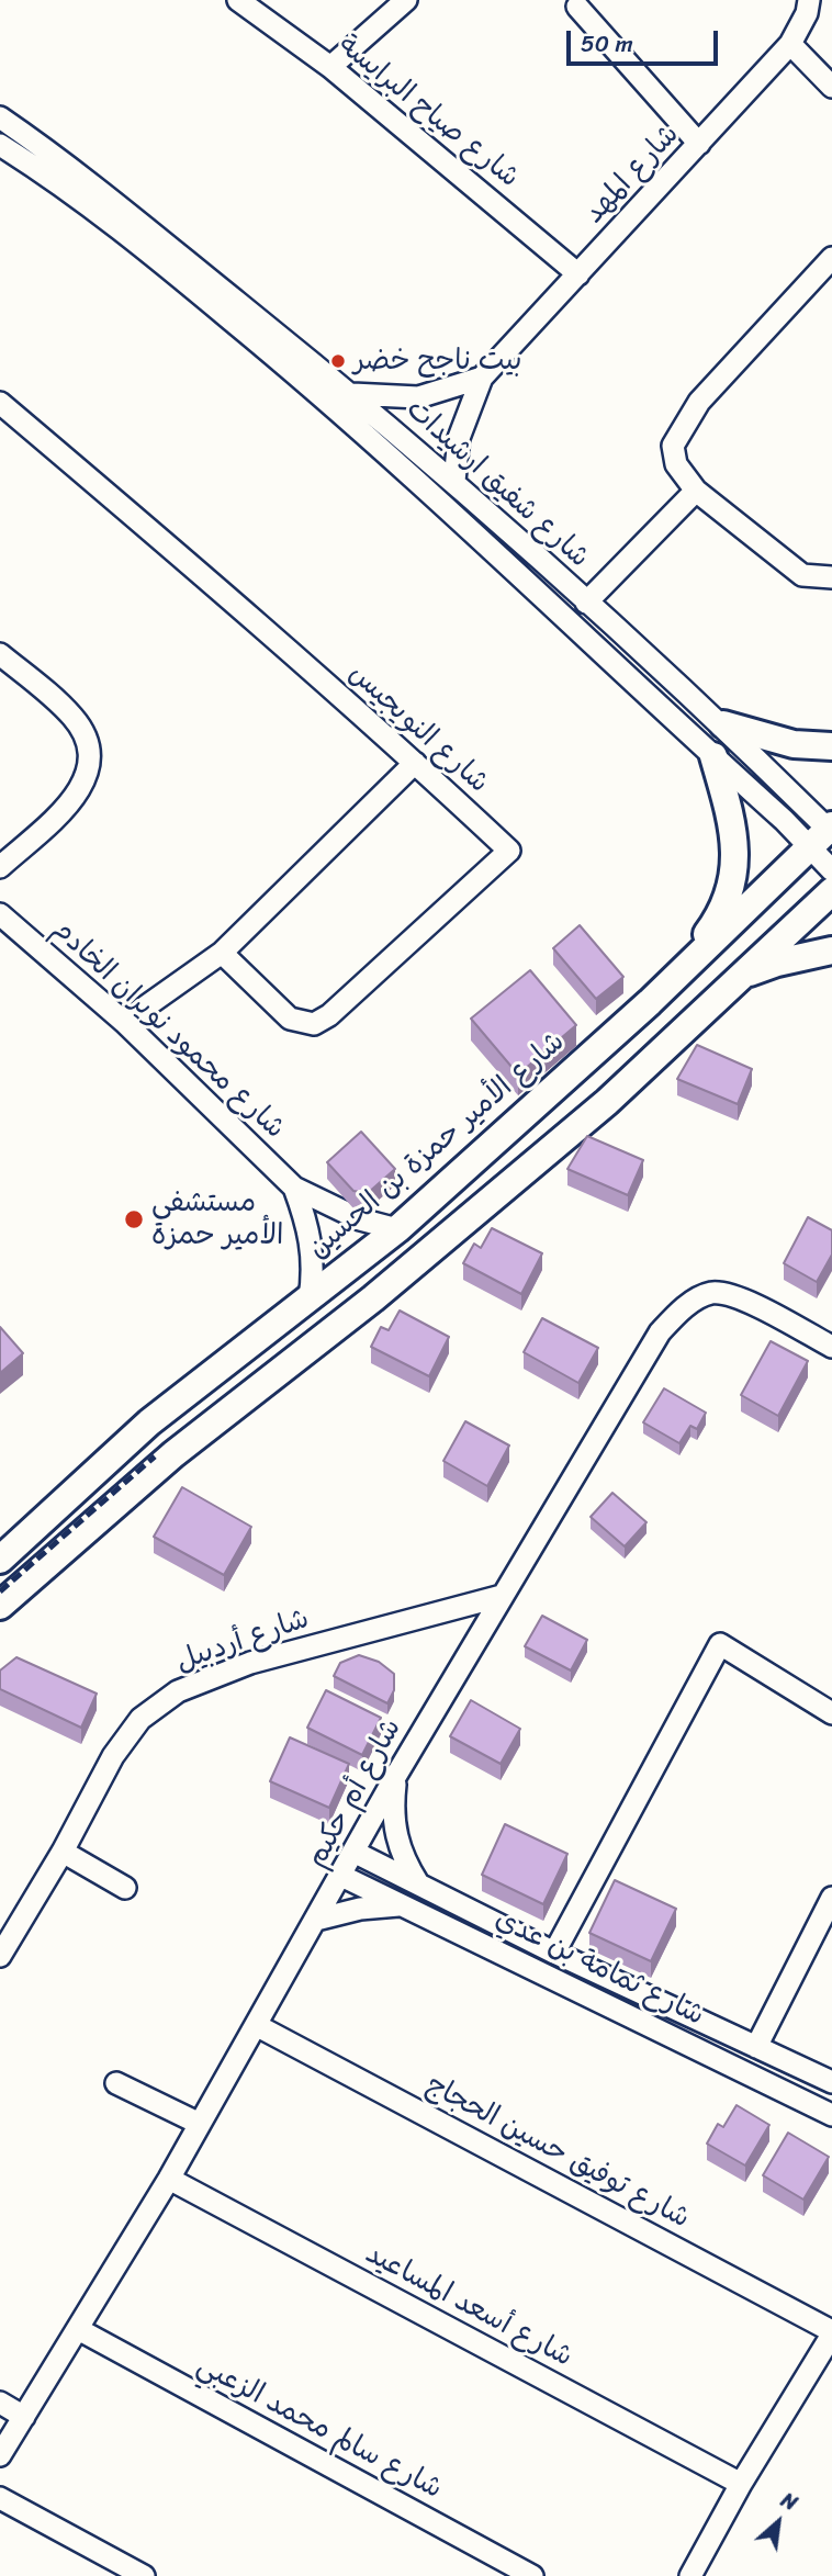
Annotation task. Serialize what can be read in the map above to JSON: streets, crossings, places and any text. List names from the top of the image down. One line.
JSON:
{"streets":{"main road":["شارع الأمير حمزة بن الحسين"],"street":["شارع صياح البرايسة","شارع المهد","شارع شفيق ارشيدات","شارع النويجيس","شارع محمود نويران الخادم","شارع أردبيل","شارع أم حكيم","شارع ثمامة بن عدي","شارع توفيق حسين الحجاج","شارع أسعد المساعيد","شارع سالم محمد الزعبي"]},"crossings":[["شارع صياح البرايسة","شارع المهد"],["شارع المهد","شارع شفيق ارشيدات"],["شارع شفيق ارشيدات","شارع الأمير حمزة بن الحسين"],["شارع محمود نويران الخادم","شارع الأمير حمزة بن الحسين"],["شارع أردبيل","شارع أم حكيم"],["شارع أم حكيم","شارع ثمامة بن عدي"],["شارع أم حكيم","شارع توفيق حسين الحجاج"],["شارع أم حكيم","شارع أسعد المساعيد"],["شارع أم حكيم","شارع سالم محمد الزعبي"]],"places":["بيت ناجح خضر","مستشفى الأمير حمزة"],"scale_bar":"50 m","north":"top right"}
